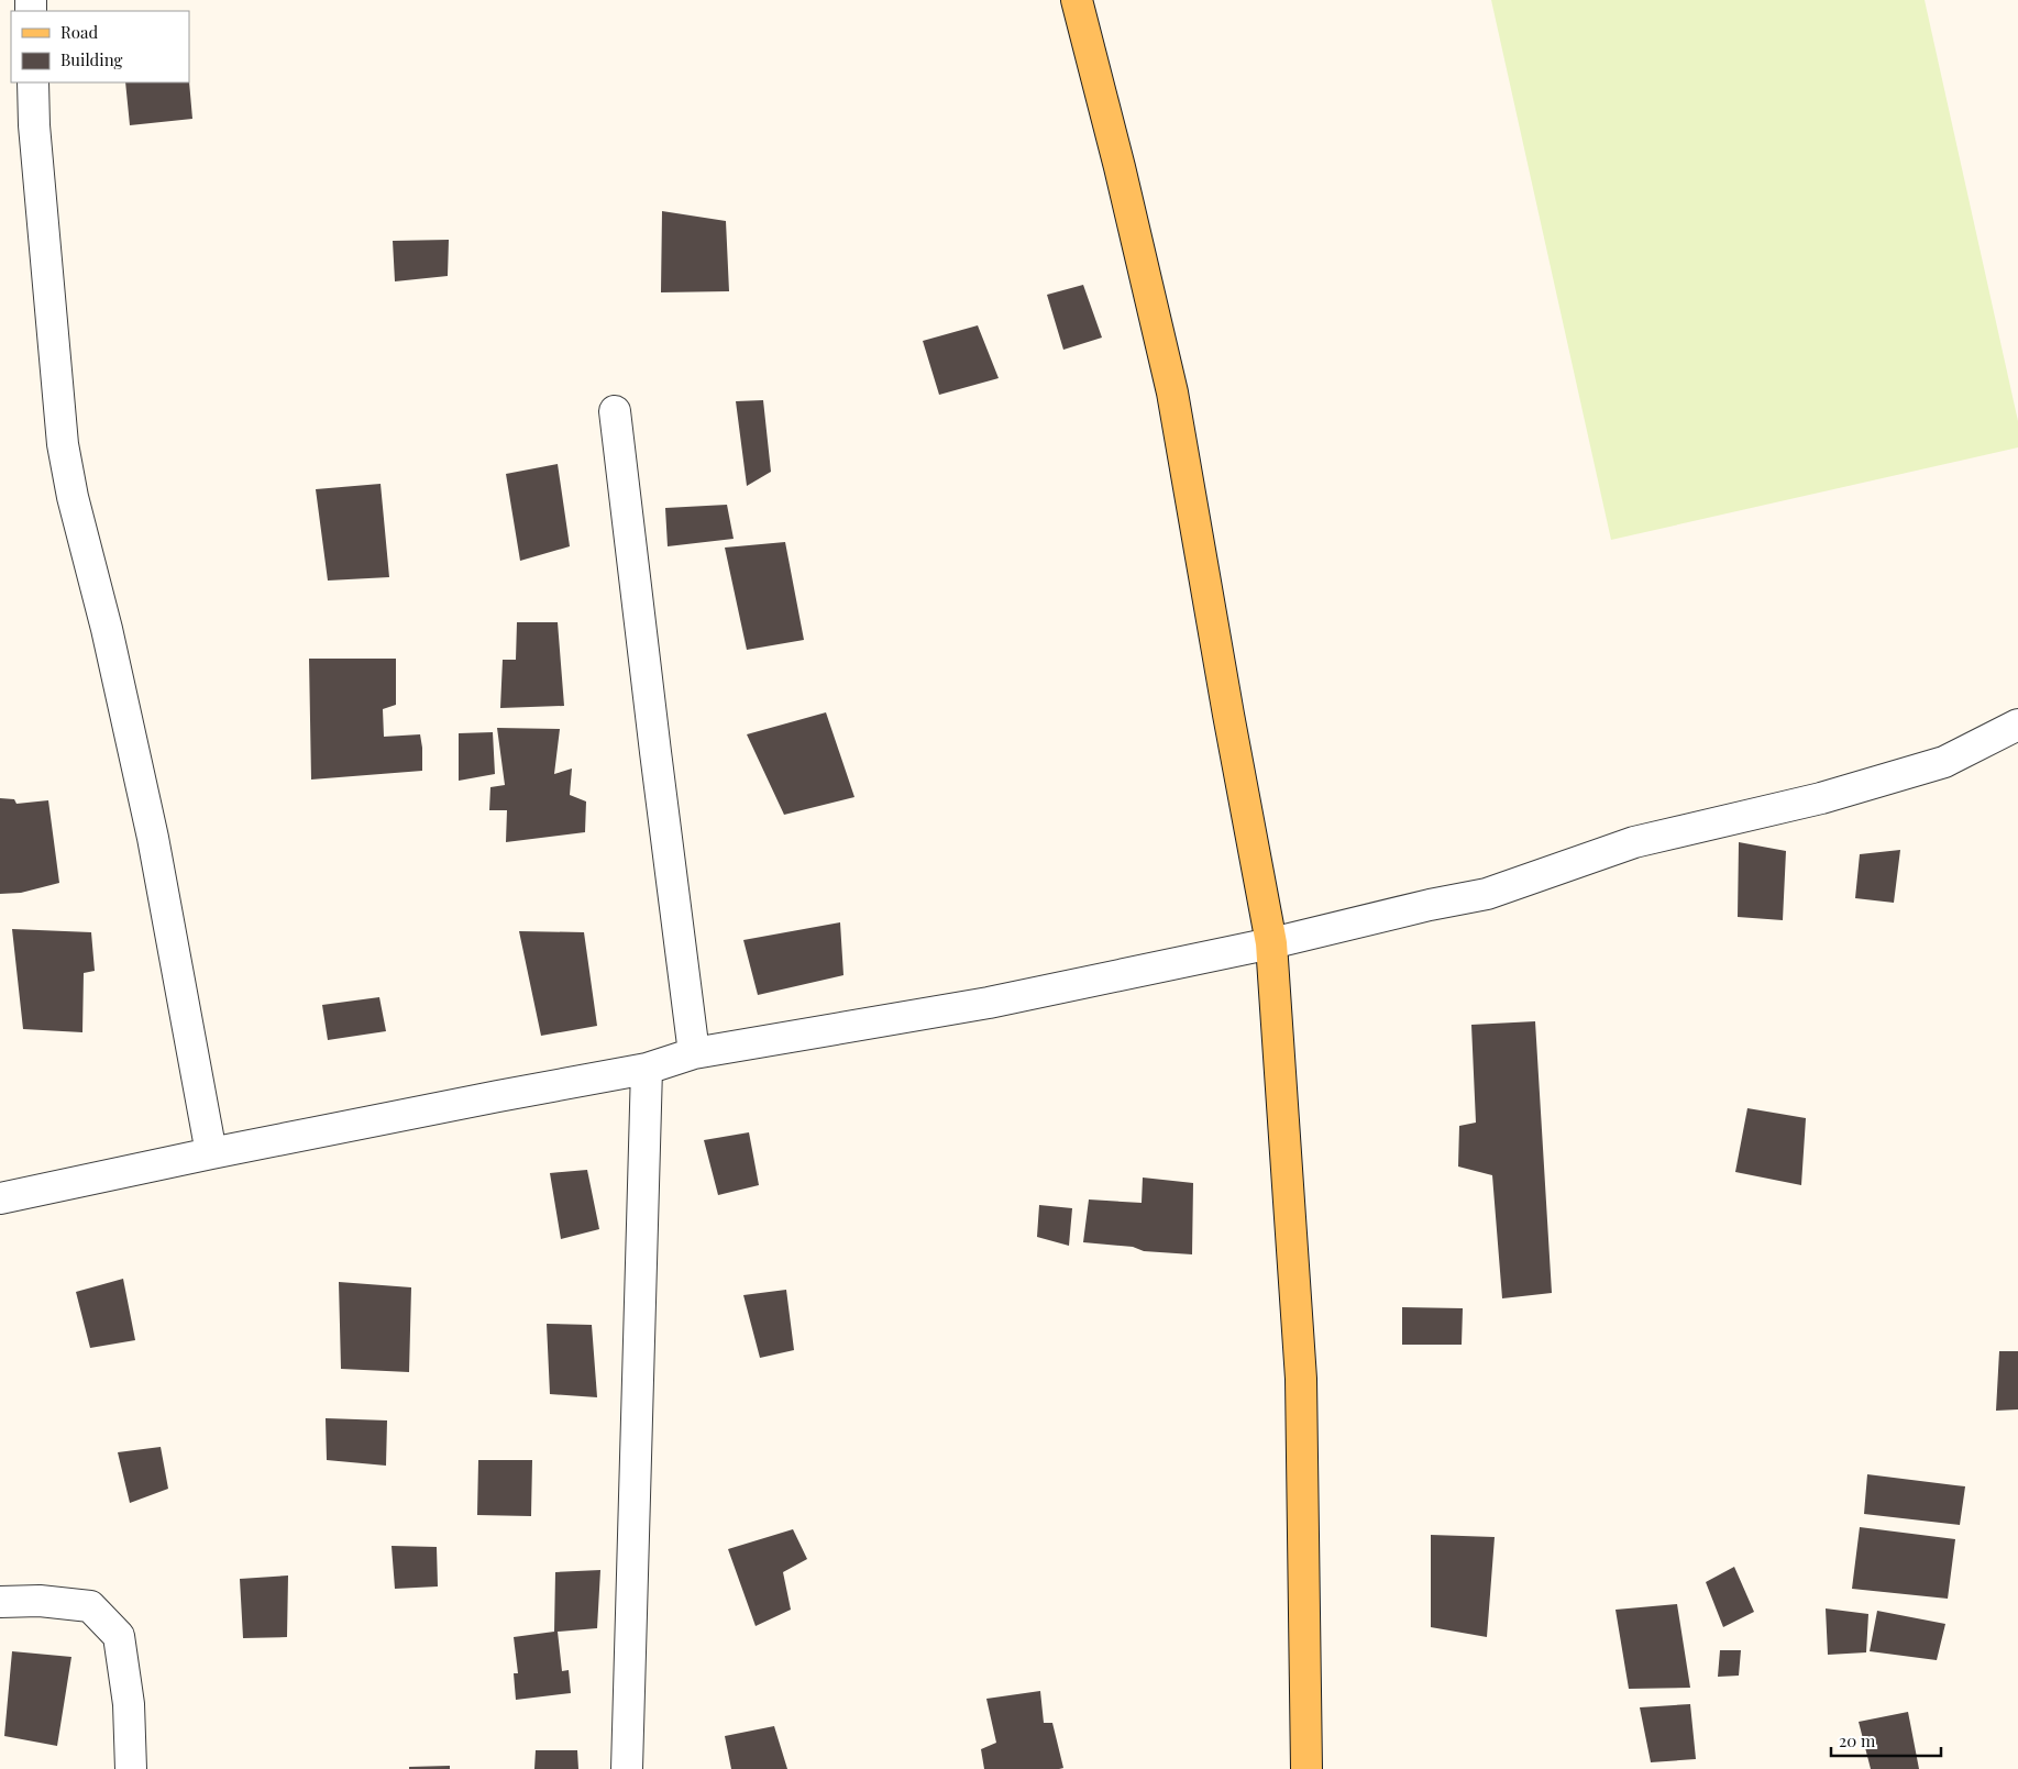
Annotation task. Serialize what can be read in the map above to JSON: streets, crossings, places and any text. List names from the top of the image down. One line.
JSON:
{"legend":["Road","Building"],"scale_bar":"20 m"}
